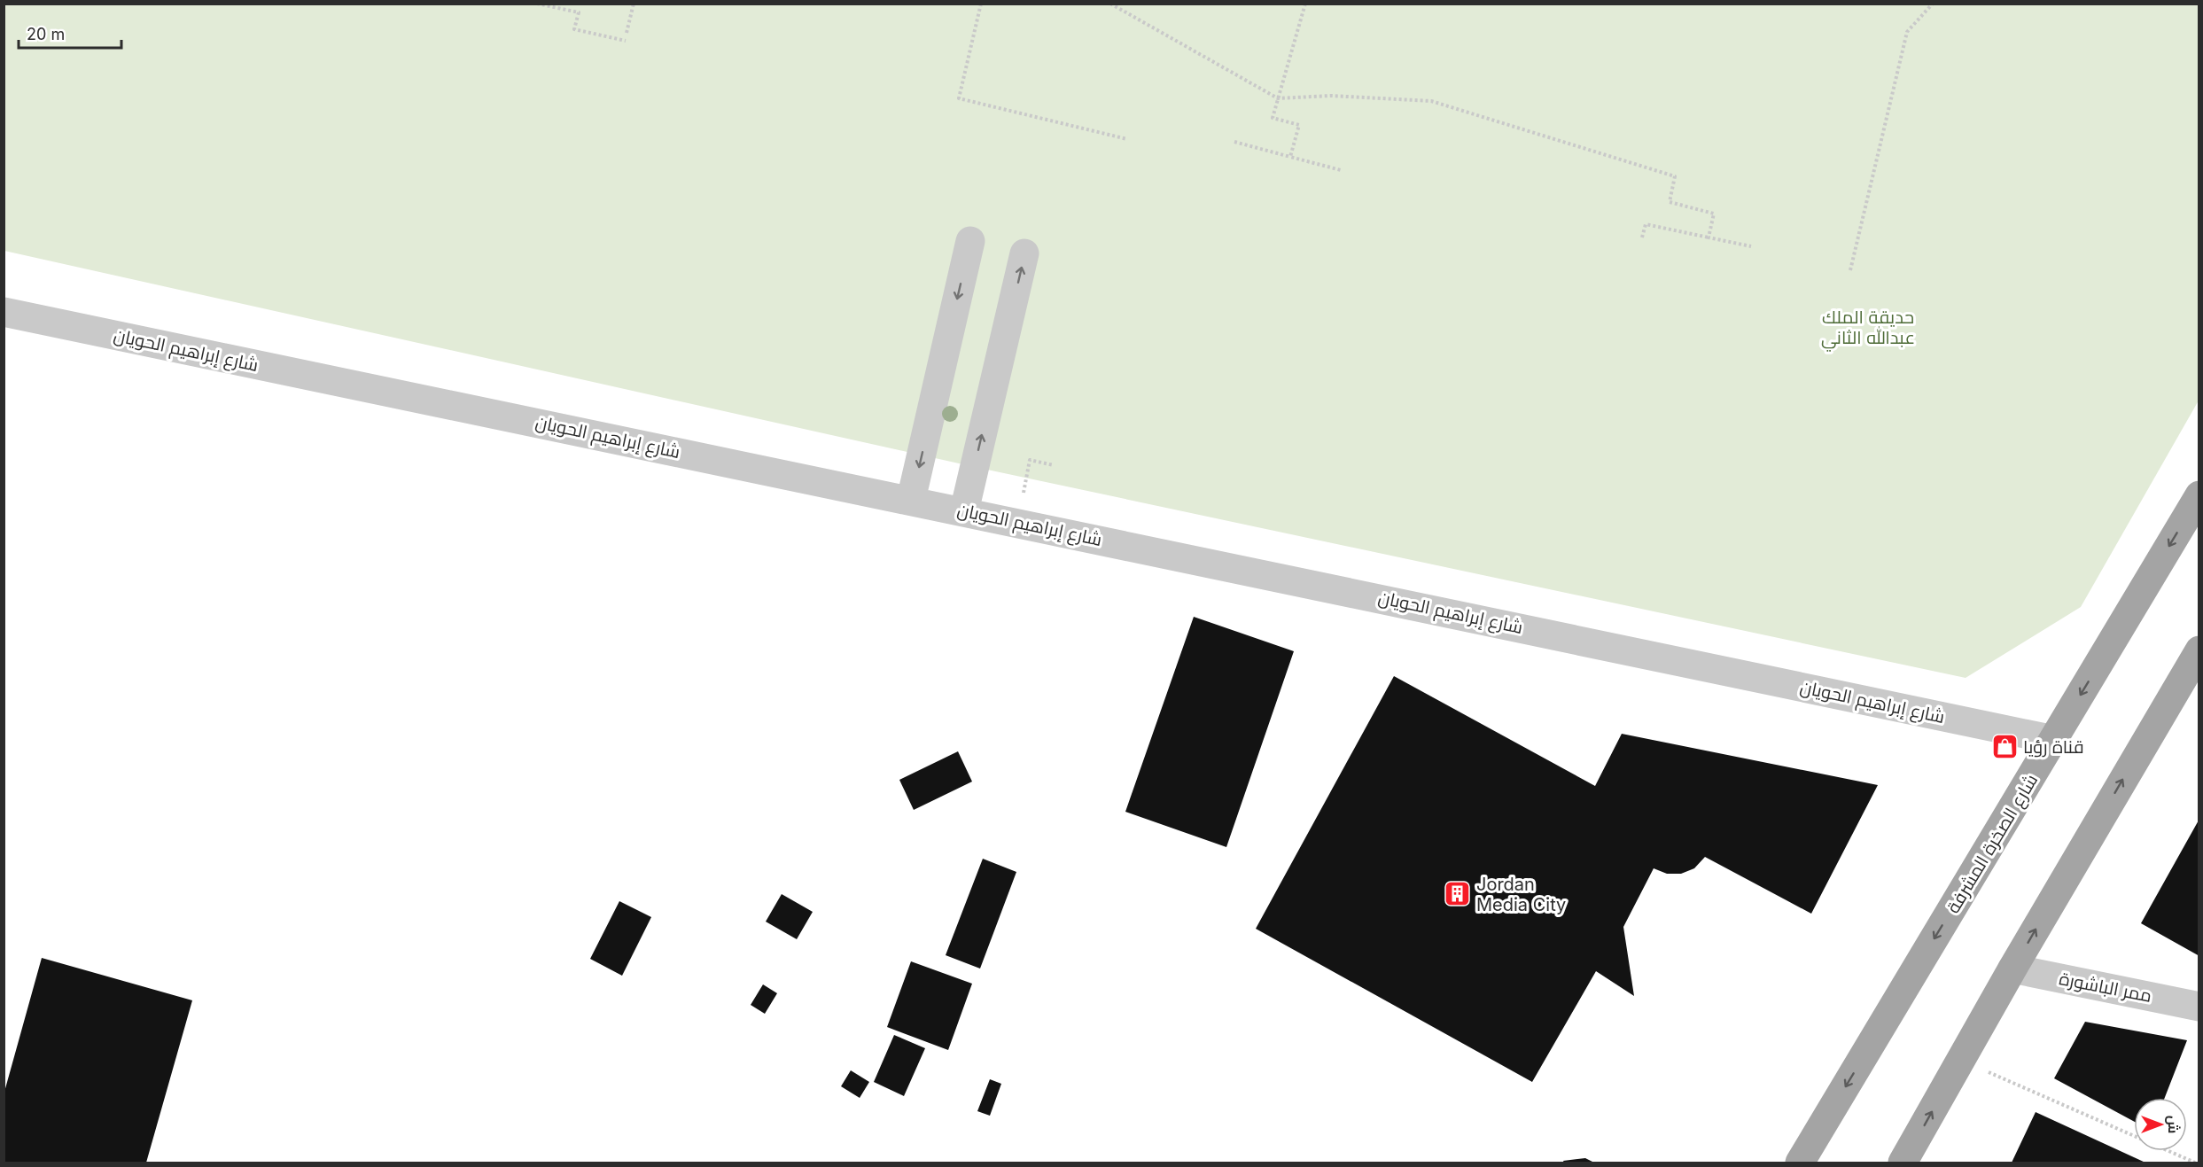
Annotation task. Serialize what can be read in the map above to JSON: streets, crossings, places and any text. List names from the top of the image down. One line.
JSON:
{"streets":{"main road":["شارع الصخرة المشرفة"],"street":["شارع إبراهيم الحويان","ممر الباشورة"]},"crossings":[["شارع إبراهيم الحويان","شارع الصخرة المشرفة"]],"parks":["حديقة الملك عبدالله الثاني"],"places":{"shop":["قناة رؤيا"],"building":["Jordan Media City"]},"scale_bar":"20 m","north":"right"}
